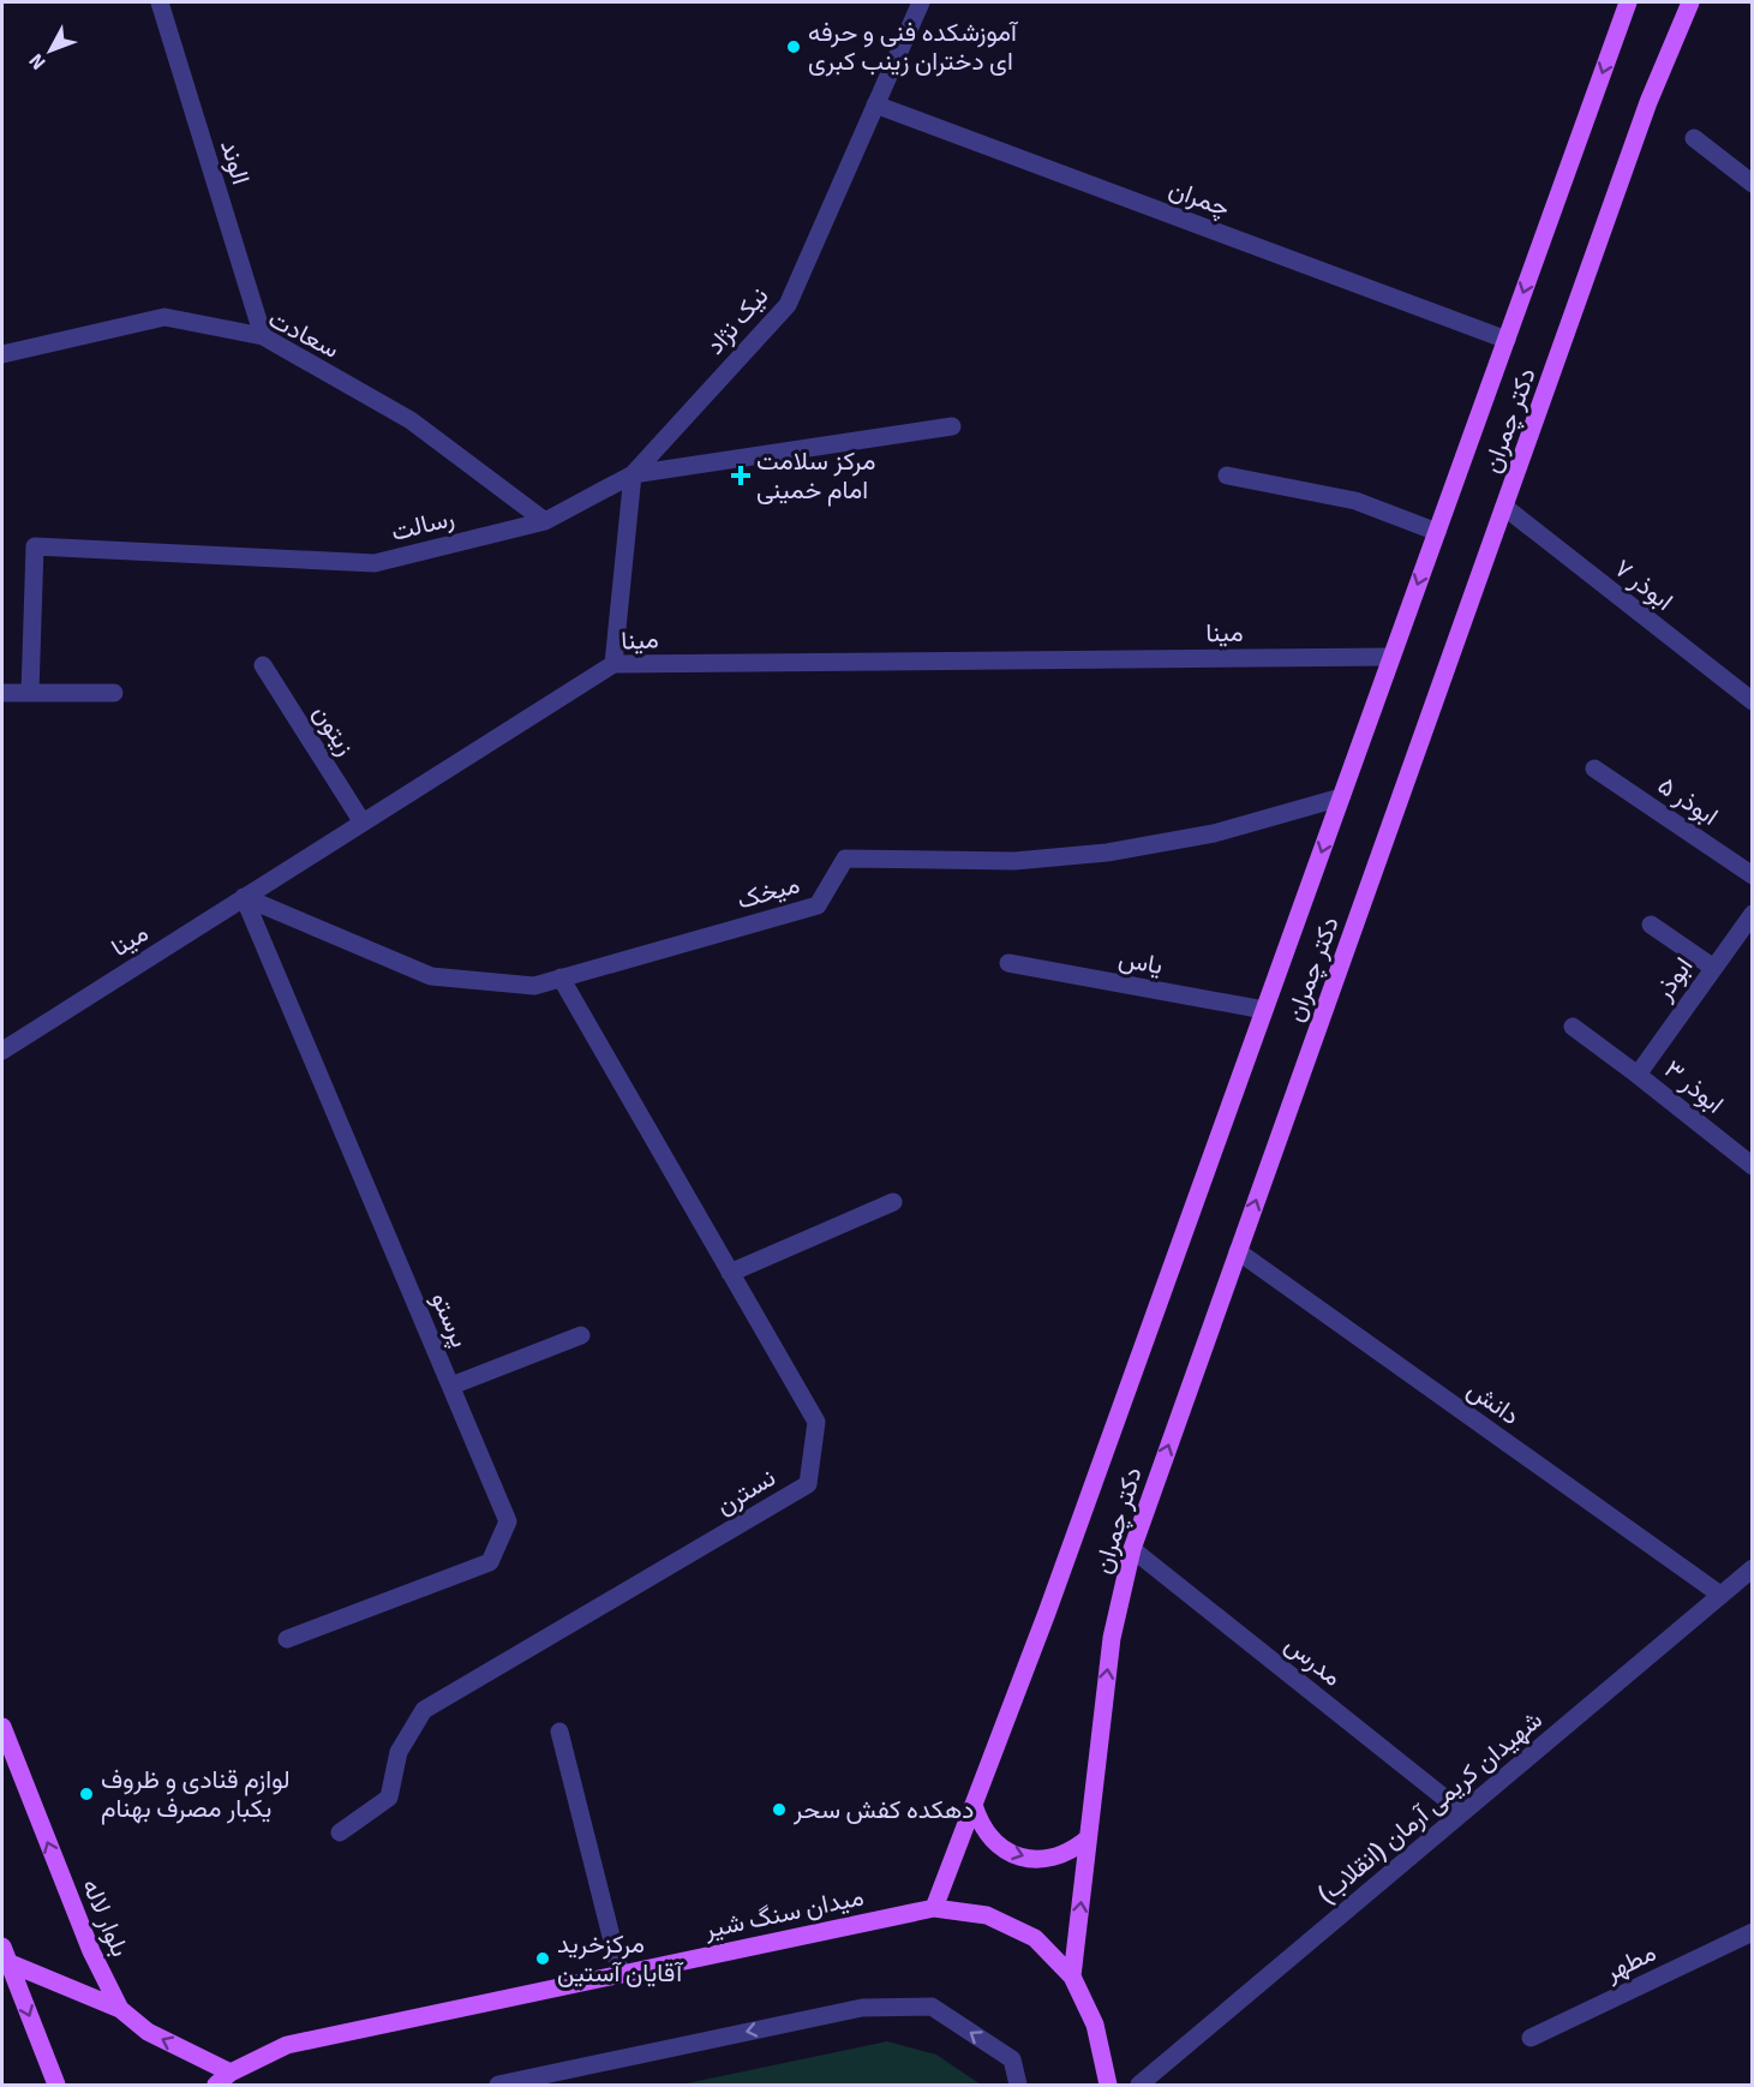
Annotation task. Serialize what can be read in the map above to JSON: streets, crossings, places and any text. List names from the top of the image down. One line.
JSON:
{"streets":{"main road":["دکتر چمران","میدان سنگ شیر","بلوار لاله"],"street":["الوند","چمران","نیک نژاد","سعادت","رسالت","ابوذر ۷","مینا","زیتون","ابوذر ۵","میخک","یاس","ابوذر","ابوذر ۳","پرستو","دانش","نسترن","مدرس","شهیدان کریمی آرمان (انقلاب)","مطهر"]},"crossings":[["الوند","سعادت"],["چمران","نیک نژاد"],["چمران","دکتر چمران"],["نیک نژاد","رسالت"],["سعادت","رسالت"],["دکتر چمران","ابوذر ۷"],["دکتر چمران","مینا"],["دکتر چمران","میخک"],["دکتر چمران","یاس"],["دکتر چمران","دانش"],["دکتر چمران","مدرس"],["دکتر چمران","میدان سنگ شیر"],["مینا","زیتون"],["مینا","میخک"],["مینا","پرستو"],["میخک","پرستو"],["میخک","نسترن"],["ابوذر","ابوذر ۳"],["دانش","شهیدان کریمی آرمان (انقلاب)"],["مدرس","شهیدان کریمی آرمان (انقلاب)"],["میدان سنگ شیر","بلوار لاله"]],"one_way":["بلوار لاله"],"places":{"other":["آموزشکده فنی و حرفه ای دختران زینب کبری","لوازم قنادی و ظروف یکبار مصرف بهنام","دهکده کفش سحر","مرکزخرید آقایان آستین"],"health":["مرکز سلامت امام خمینی"]},"north":"bottom left"}
